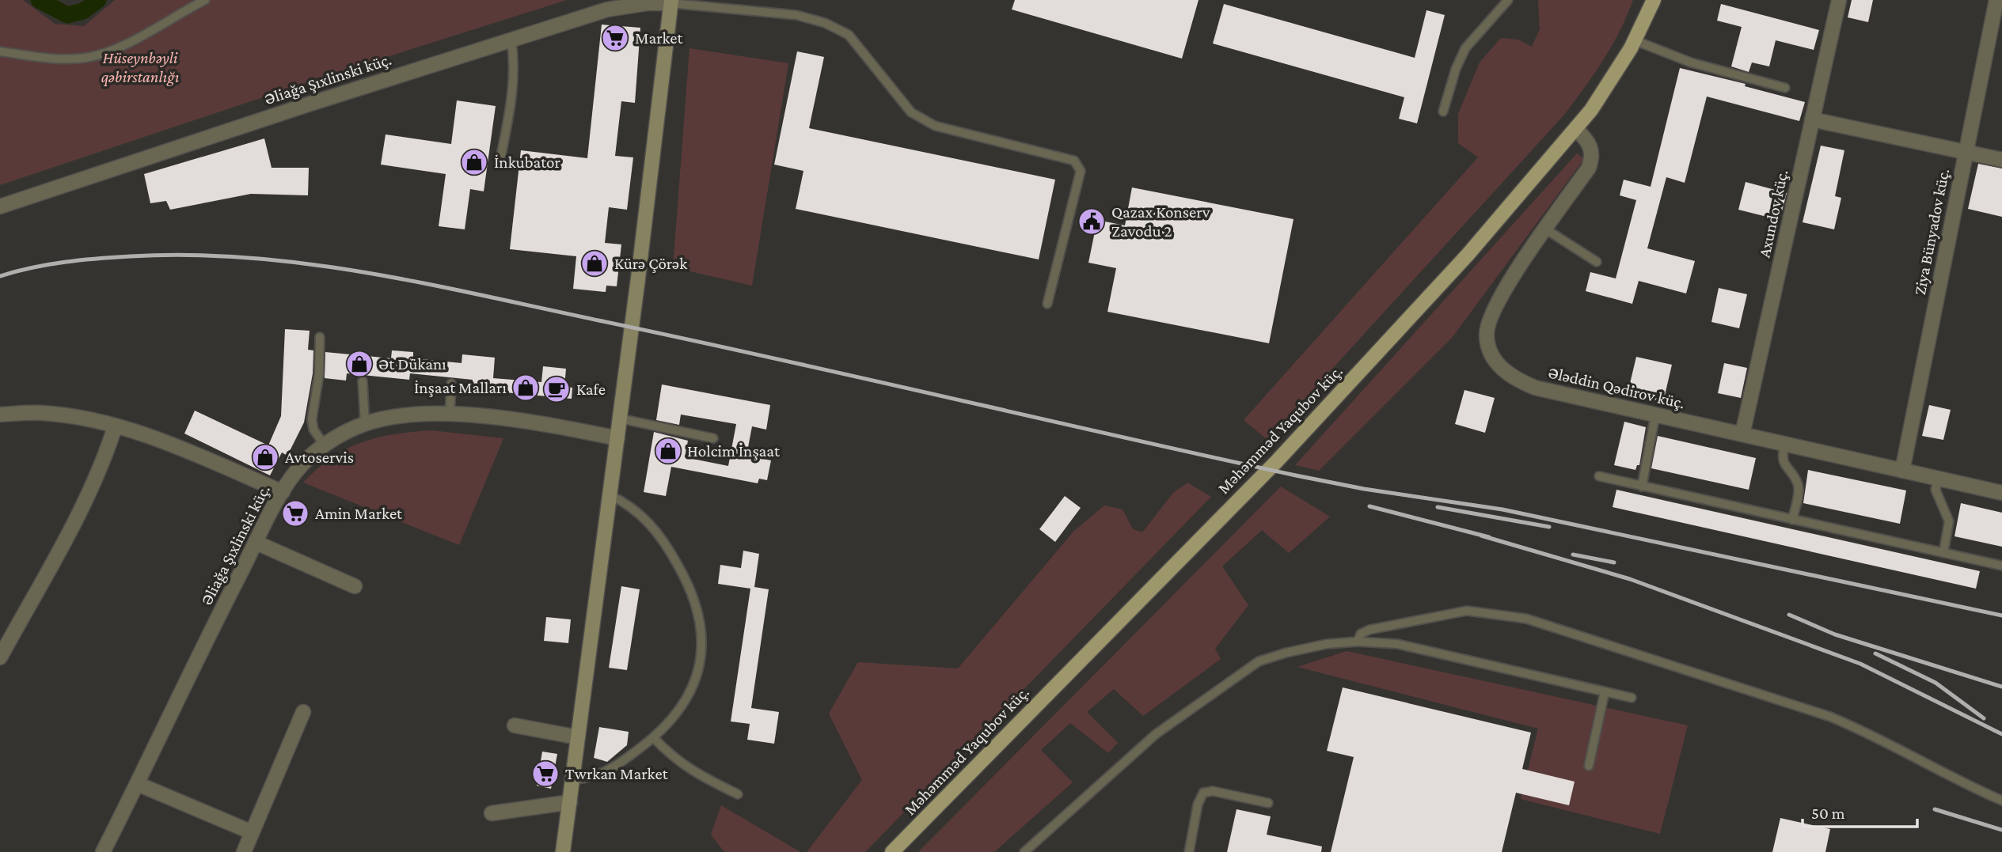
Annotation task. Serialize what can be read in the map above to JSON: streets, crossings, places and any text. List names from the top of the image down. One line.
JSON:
{"streets":{"main road":["Məhəmməd Yaqubov küç."],"street":["Əliağa Şıxlinski küç.","Axundov küç.","Ziya Bünyadov küç.","Ələddin Qədirov küç."]},"crossings":[["Axundov küç.","Ələddin Qədirov küç."],["Ziya Bünyadov küç.","Ələddin Qədirov küç."],["Ələddin Qədirov küç.","Məhəmməd Yaqubov küç."]],"parks":["Hüseynbəyli qəbirstanlığı"],"places":{"supermarket":["Market","Amin Market","Twrkan Market"],"shop":["İnkubator","Kürə Çörək","Ət Dükanı","İnşaat Malları","Holcim İnşaat","Avtoservis"],"public building":["Qazax Konserv Zavodu 2"],"cafe":["Kafe"]},"scale_bar":"50 m"}
